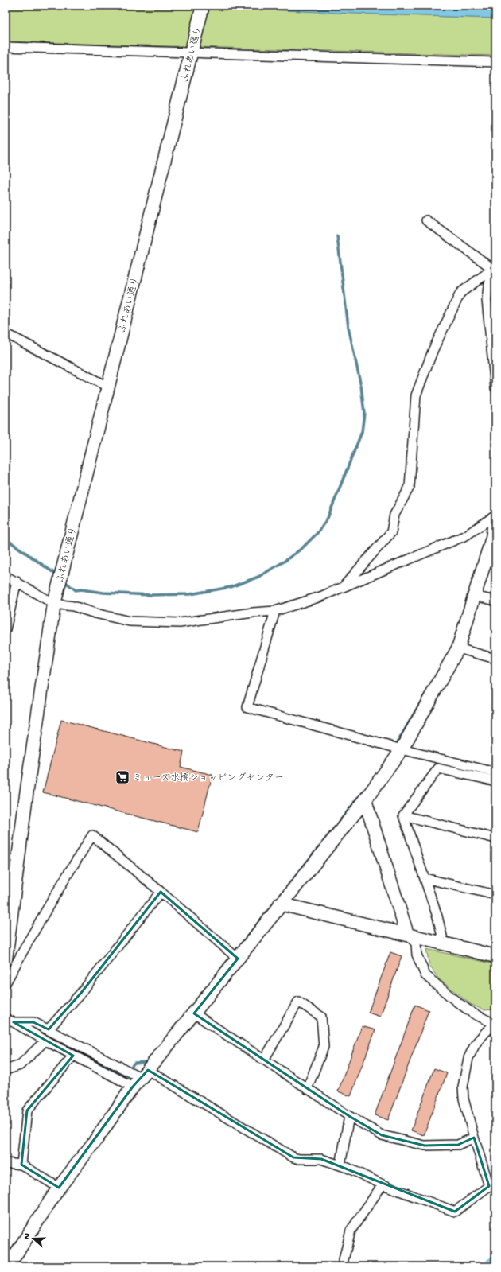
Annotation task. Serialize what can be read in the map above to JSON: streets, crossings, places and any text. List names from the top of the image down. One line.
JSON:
{"streets":{"street":["ふれあい通り"]},"places":{"supermarket":["ミューズ水橋ショッピングセンター"]},"north":"left"}
